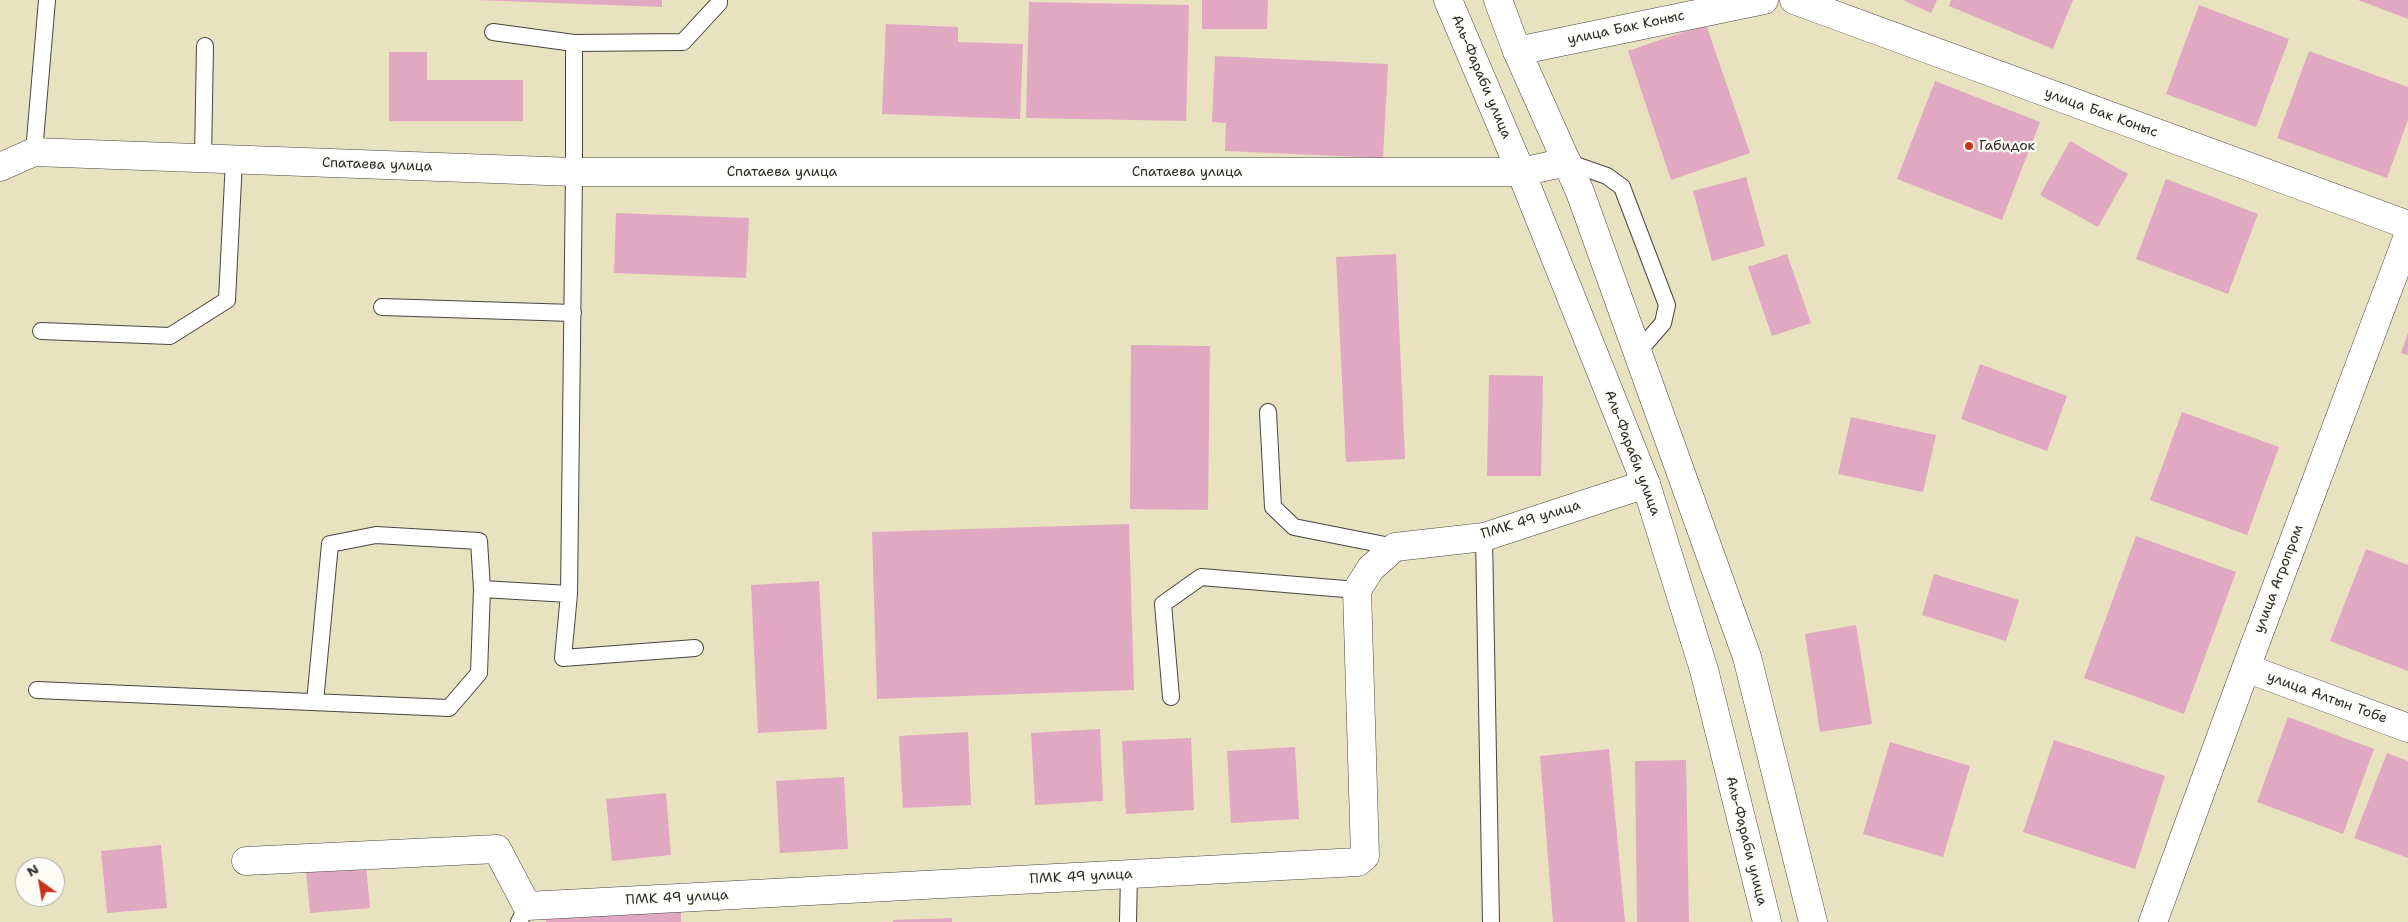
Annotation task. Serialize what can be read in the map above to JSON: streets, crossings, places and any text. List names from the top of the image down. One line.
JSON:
{"streets":{"street":["улица Бак Коныс","Аль-Фараби улица","Спатаева улица","ПМК 49 улица","улица Агропром","улица Алтын Тобе"]},"crossings":[["Аль-Фараби улица","Спатаева улица"],["Аль-Фараби улица","ПМК 49 улица"],["улица Агропром","улица Алтын Тобе"]],"places":["Габидок"],"north":"top left"}
